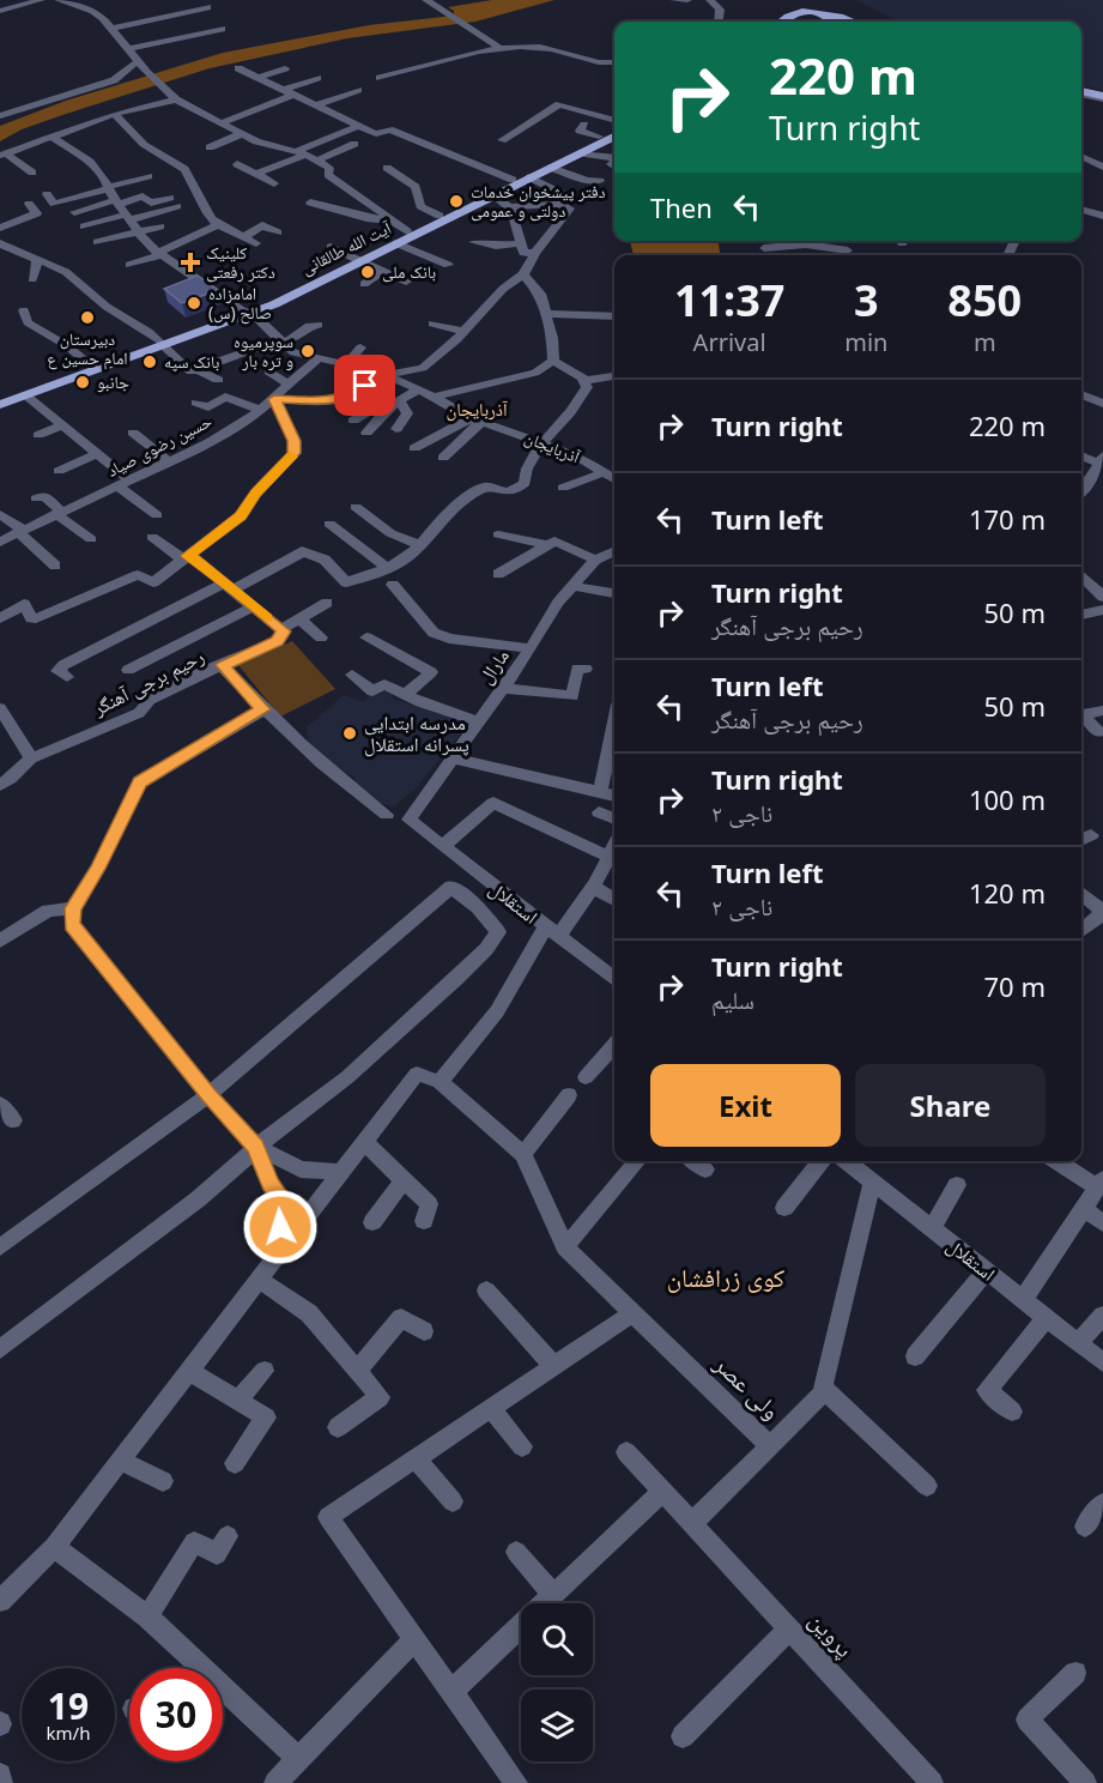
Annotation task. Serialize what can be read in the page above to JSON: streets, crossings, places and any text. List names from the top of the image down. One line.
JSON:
{"streets":{"main road":["آیت الله طالقانی"],"street":["حسین رضوی صیاد","آذربایجان","مارال","رحیم برجی آهنگر","استقلال","ولی عصر","پروین"]},"crossings":[["آیت الله طالقانی","آذربایجان"],["حسین رضوی صیاد","آذربایجان"],["مارال","استقلال"],["ولی عصر","پروین"]],"districts":["آذربایجان","کوی زرافشان"],"places":{"other":["دفتر پیشخوان خدمات دولتی و عمومی","بانک ملی","امامزاده صالح (س)","دبیرستان امام حسین ع","سوپرمیوه و تره بار","بانک سپه","جانبو","مدرسه ابتدایی پسرانه استقلال"],"health":["کلینیک دکتر رفعتی"]},"page":{"turn":["220 m","Turn right"],"then":"Then","eta":["11:37","Arrival","3","min","850","m"],"list":[{"name":"Turn right","value":"220 m"},{"name":"Turn left","value":"170 m"},{"name":"Turn right","note":"رحیم برجی آهنگر","value":"50 m"},{"name":"Turn left","note":"رحیم برجی آهنگر","value":"50 m"},{"name":"Turn right","note":"ناجی ۲","value":"100 m"},{"name":"Turn left","note":"ناجی ۲","value":"120 m"},{"name":"Turn right","note":"سلیم","value":"70 m"}],"buttons":["Exit","Share"],"speed":"19 km/h","limit":"30"}}
